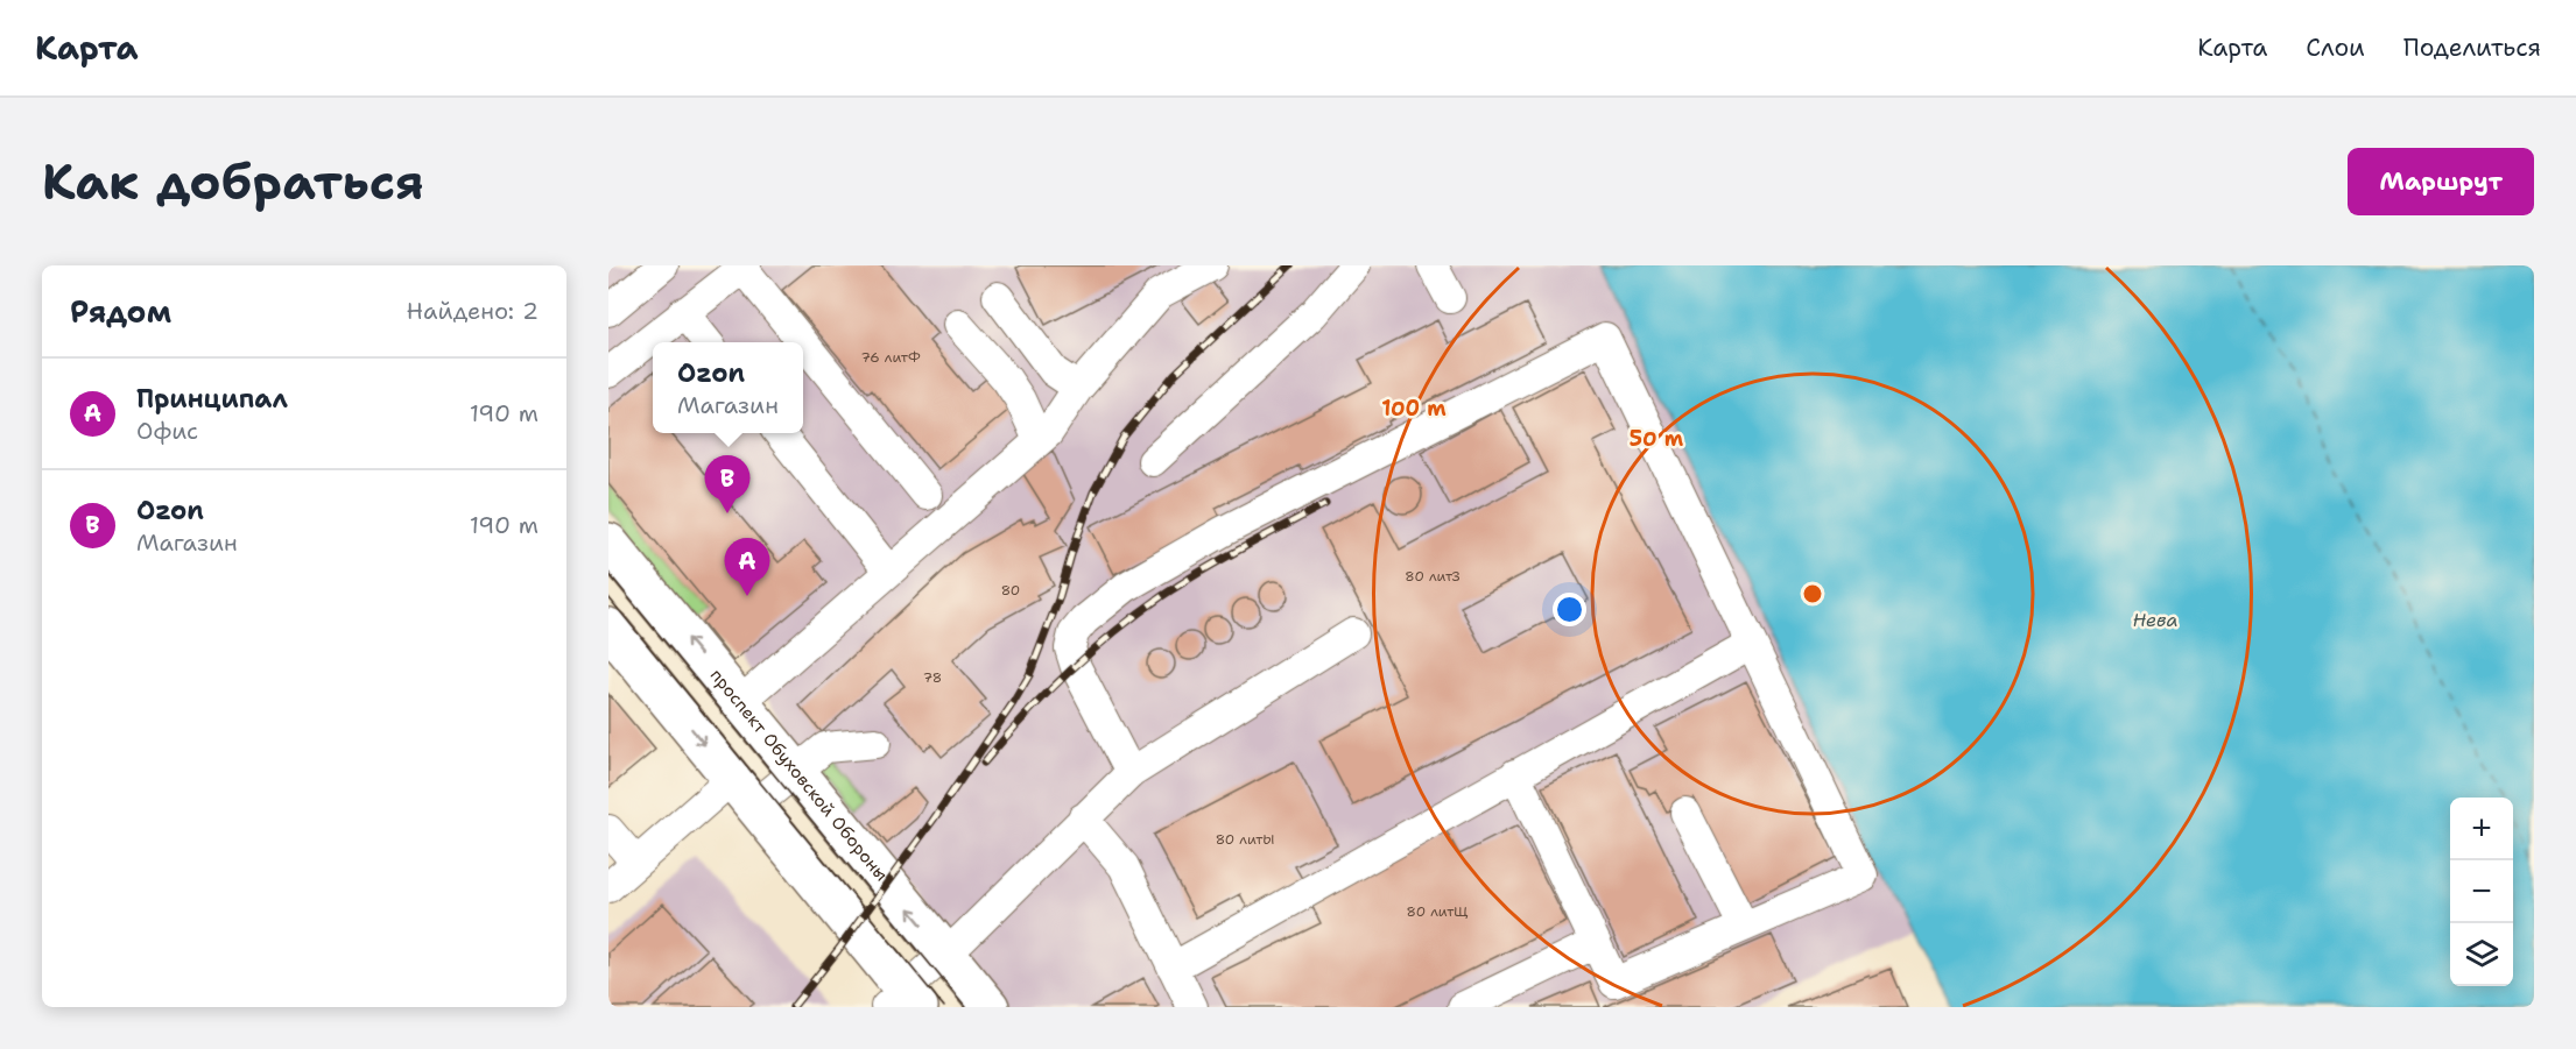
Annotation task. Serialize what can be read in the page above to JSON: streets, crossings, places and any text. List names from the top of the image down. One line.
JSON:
{"streets":{"main road":["проспект Обуховской Обороны"]},"water":["Нева"],"house_numbers":["76 литФ","80 литЗ","80","78","80 литЫ","80 литЩ"],"page":{"header":"Карта","nav":["Карта","Слои","Поделиться"],"buttons":"Маршрут","title":"Как добраться","heading":["Рядом","Найдено: 2"],"popup":["Ozon","Магазин"],"list":[{"mark":"A","name":"Принципал","note":"Офис","value":"190 m"},{"mark":"B","name":"Ozon","note":"Магазин","value":"190 m"}],"pins":["B","A"],"map_buttons":["+","−"]},"rings":["100 m","50 m"]}
